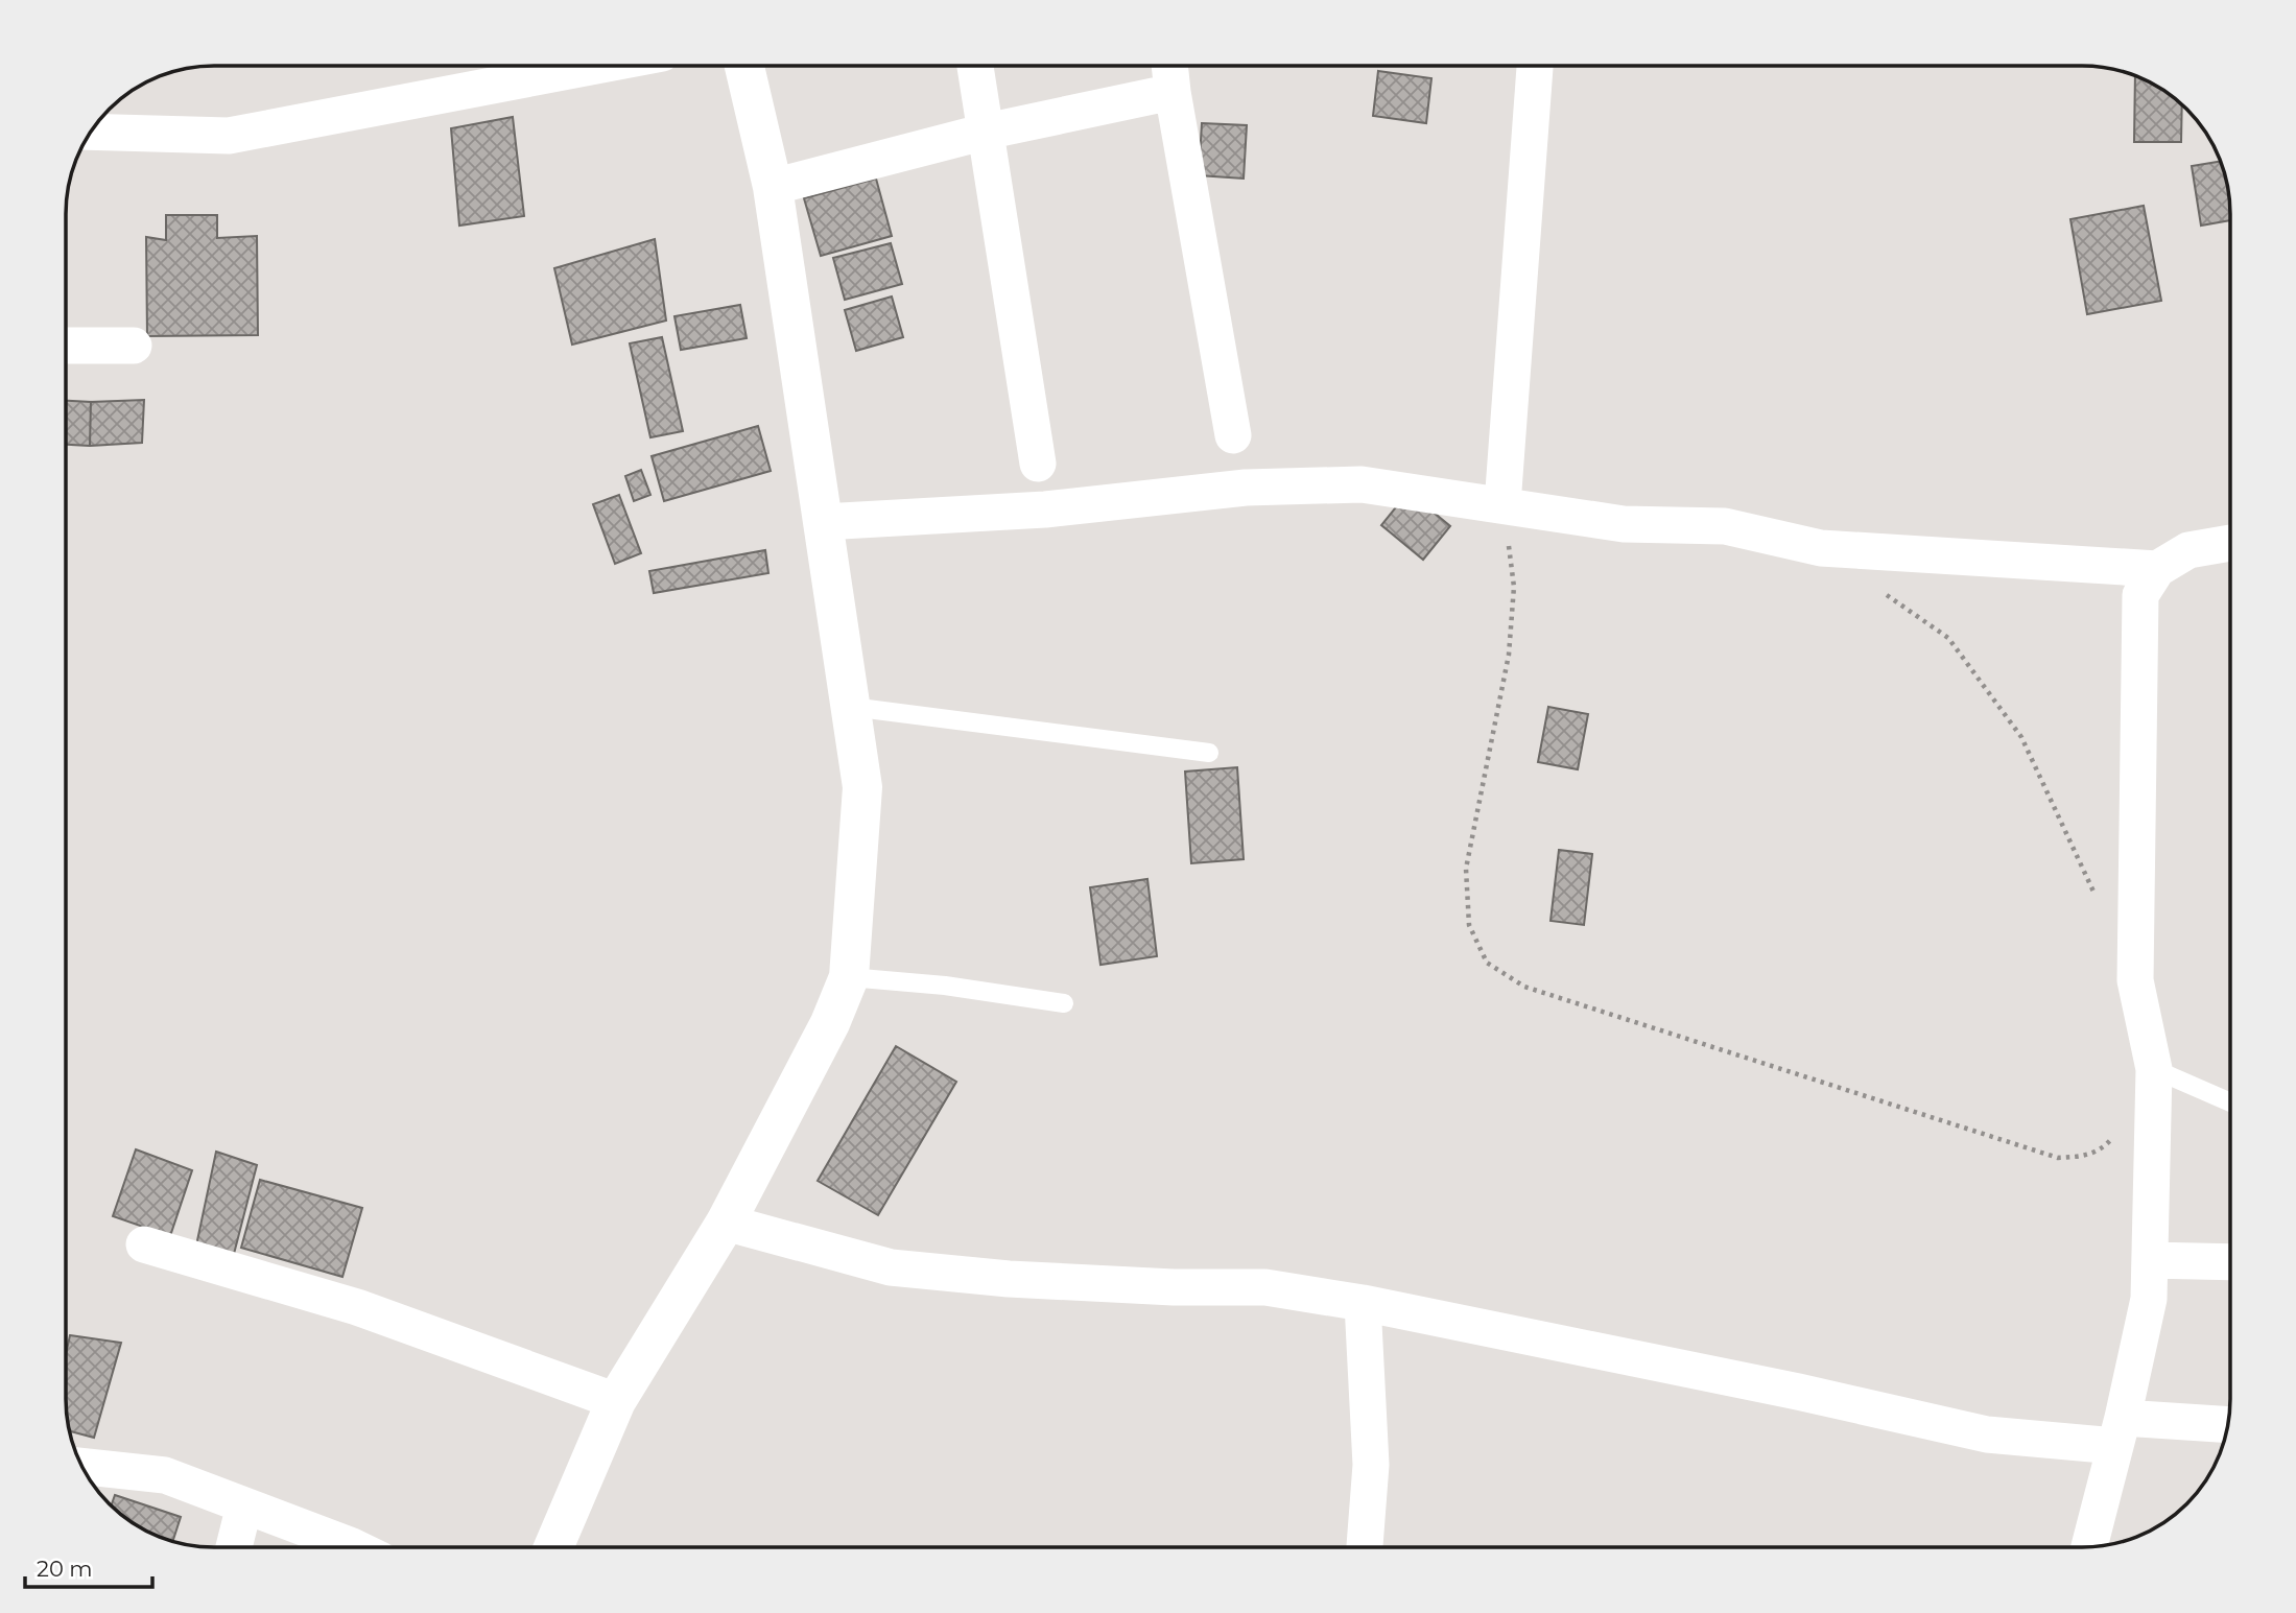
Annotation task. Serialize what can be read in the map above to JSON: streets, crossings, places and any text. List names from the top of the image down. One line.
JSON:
{"scale_bar":"20 m"}
